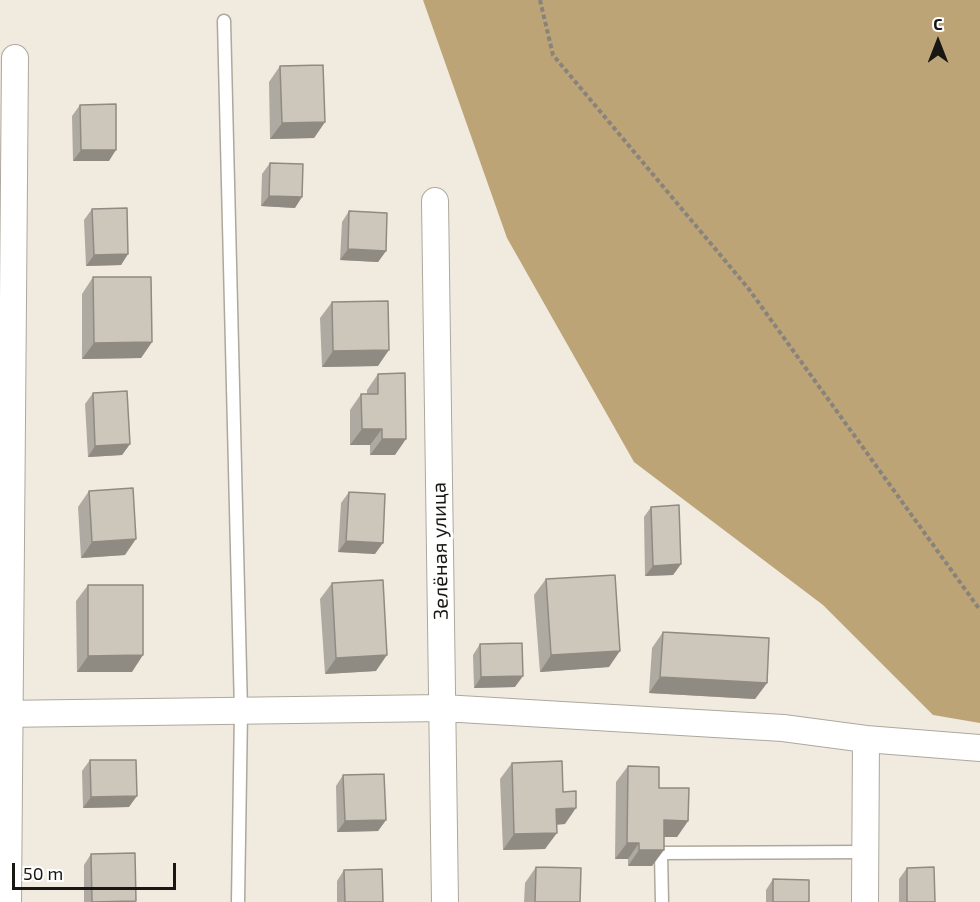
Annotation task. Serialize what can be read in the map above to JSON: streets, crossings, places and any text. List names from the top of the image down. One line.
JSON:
{"streets":{"street":["Зелёная улица"]},"scale_bar":"50 m","north":"top"}
